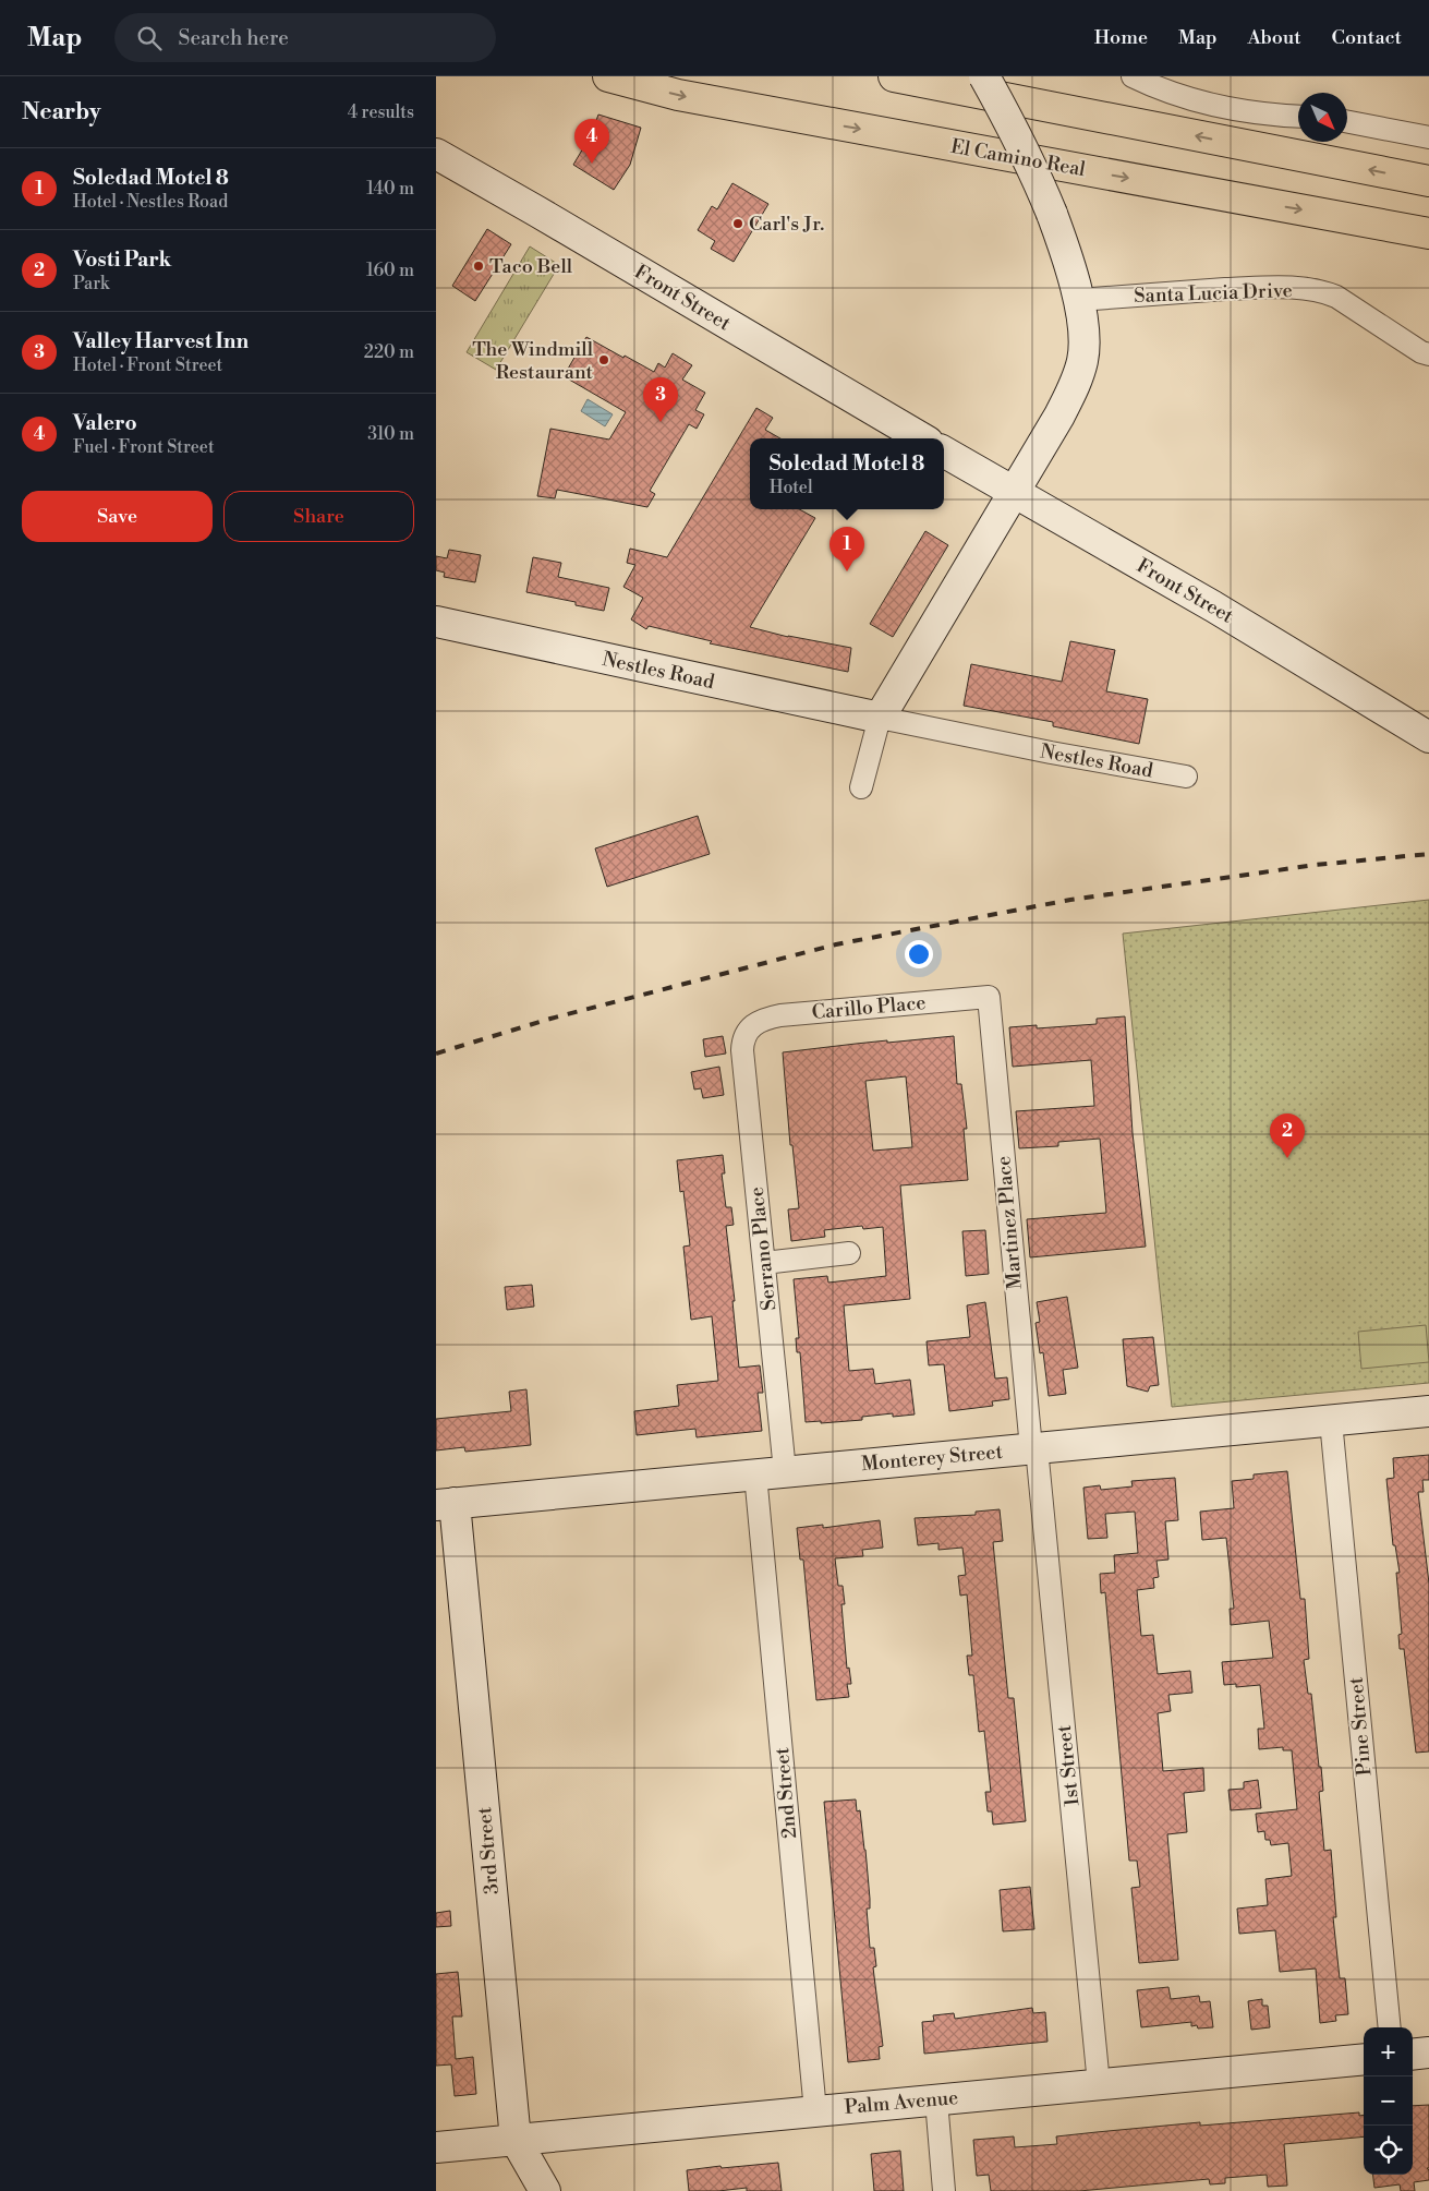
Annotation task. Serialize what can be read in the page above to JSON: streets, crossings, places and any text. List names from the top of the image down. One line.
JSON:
{"streets":{"highway":["El Camino Real"],"street":["Santa Lucia Drive","Front Street","Nestles Road","Carillo Place","Martinez Place","Serrano Place","Monterey Street","Pine Street","1st Street","2nd Street","3rd Street","Palm Avenue"]},"crossings":[["Carillo Place","Martinez Place"],["Carillo Place","Serrano Place"],["Martinez Place","Monterey Street"],["Martinez Place","1st Street"],["Serrano Place","Monterey Street"],["Monterey Street","Pine Street"],["Monterey Street","1st Street"],["Monterey Street","2nd Street"],["Monterey Street","3rd Street"],["1st Street","Palm Avenue"],["2nd Street","Palm Avenue"],["3rd Street","Palm Avenue"]],"places":["Carl's Jr.","Taco Bell","The Windmill Restaurant"],"north":"bottom right","page":{"header":"Map","search":"Search here","nav":["Home","Map","About","Contact"],"heading":["Nearby","4 results"],"pins":["4","3","1","2"],"list":[{"mark":"1","name":"Soledad Motel 8","note":"Hotel · Nestles Road","value":"140 m"},{"mark":"2","name":"Vosti Park","note":"Park","value":"160 m"},{"mark":"3","name":"Valley Harvest Inn","note":"Hotel · Front Street","value":"220 m"},{"mark":"4","name":"Valero","note":"Fuel · Front Street","value":"310 m"}],"popup":["Soledad Motel 8","Hotel"],"buttons":["Save","Share"],"map_buttons":["+","−"]}}
